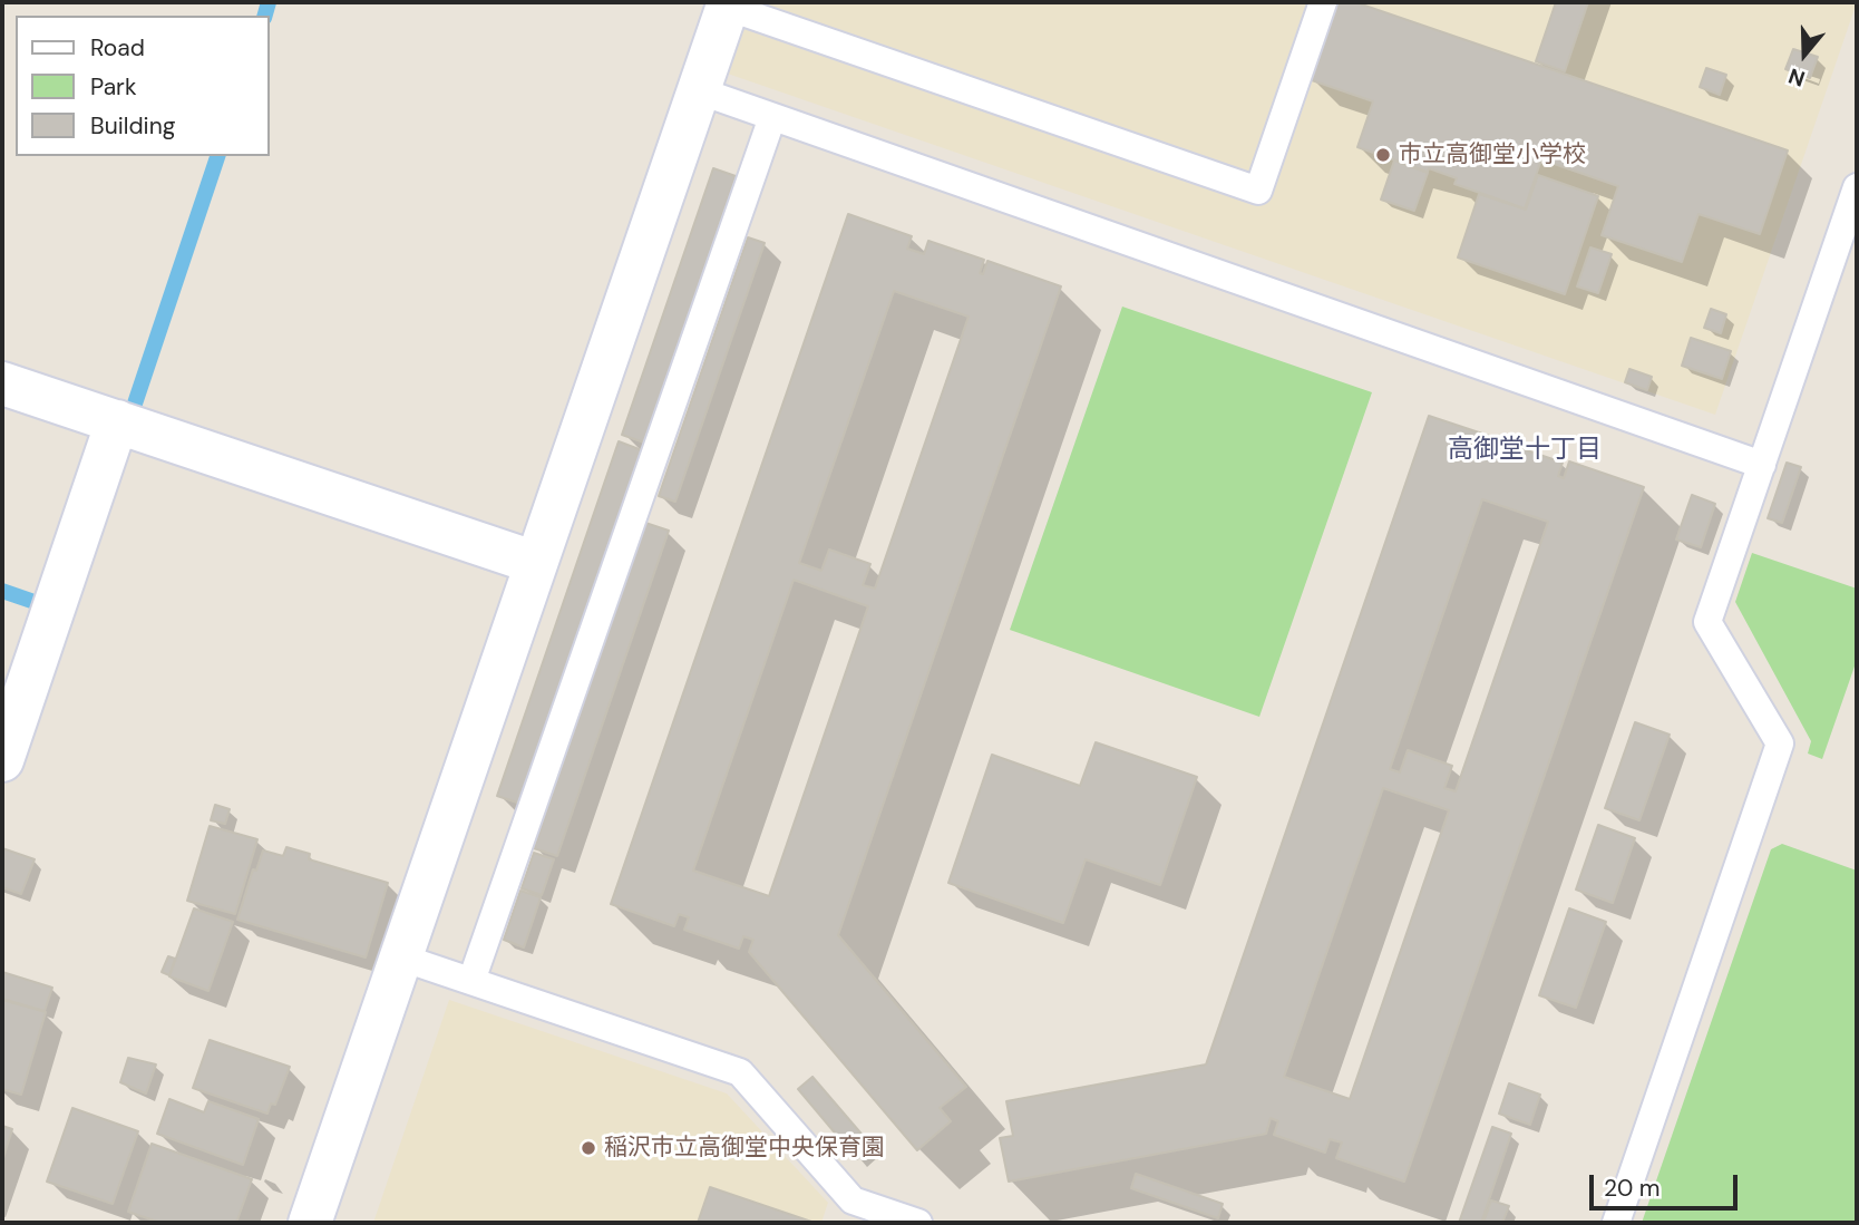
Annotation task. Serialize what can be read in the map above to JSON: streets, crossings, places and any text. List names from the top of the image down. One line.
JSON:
{"districts":["高御堂十丁目"],"places":["市立高御堂小学校","稲沢市立高御堂中央保育園"],"legend":["Road","Park","Building"],"scale_bar":"20 m","north":"bottom"}
